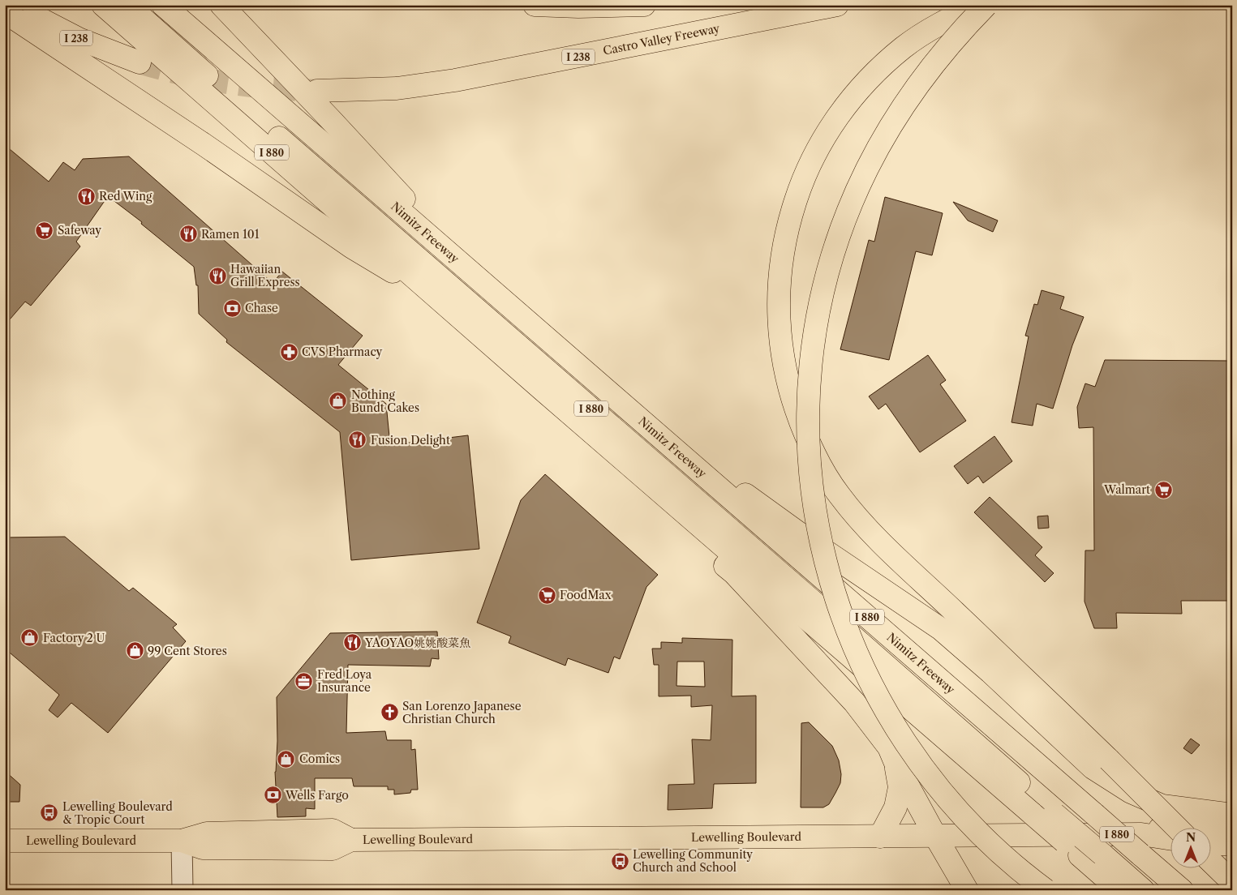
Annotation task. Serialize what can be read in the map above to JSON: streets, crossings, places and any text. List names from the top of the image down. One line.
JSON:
{"streets":{"main road":["I 238","Castro Valley Freeway","I 880","Nimitz Freeway","Lewelling Boulevard"]},"crossings":[["Nimitz Freeway","Lewelling Boulevard"]],"places":{"restaurant":["Red Wing","Ramen 101","Hawaiian Grill Express","Fusion Delight","YAOYAO姚姚酸菜魚"],"supermarket":["Safeway","Walmart","FoodMax"],"bank":["Chase","Wells Fargo"],"pharmacy":["CVS Pharmacy"],"shop":["Nothing Bundt Cakes","Factory 2 U","99 Cent Stores","Comics"],"office":["Fred Loya Insurance"],"church":["San Lorenzo Japanese Christian Church"],"bus stop":["Lewelling Boulevard & Tropic Court","Lewelling Community Church and School"]},"north":"top"}
